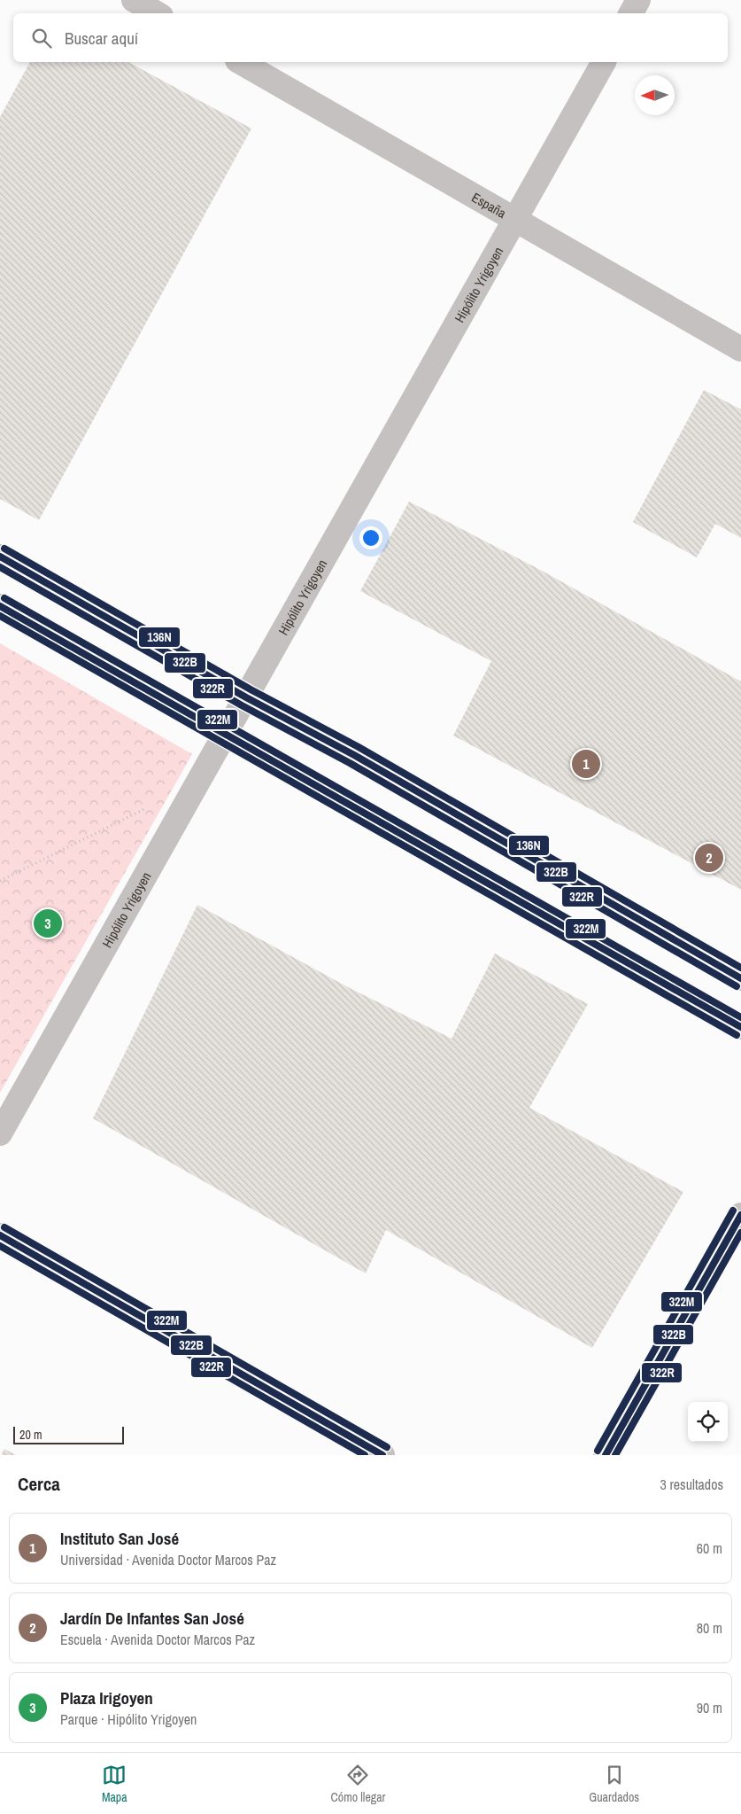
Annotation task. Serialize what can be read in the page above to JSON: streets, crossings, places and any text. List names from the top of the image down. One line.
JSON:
{"streets":{"street":["España","Hipólito Yrigoyen"]},"crossings":[["España","Hipólito Yrigoyen"]],"lines":["transit line 136N","transit line 322B","transit line 322R","transit line 322M"],"scale_bar":"20 m","north":"left","page":{"search":"Buscar aquí","pins":["1","2","3"],"scale":"20 m","heading":["Cerca","3 resultados"],"list":[{"mark":"1","name":"Instituto San José","note":"Universidad · Avenida Doctor Marcos Paz","value":"60 m"},{"mark":"2","name":"Jardín De Infantes San José","note":"Escuela · Avenida Doctor Marcos Paz","value":"80 m"},{"mark":"3","name":"Plaza Irigoyen","note":"Parque · Hipólito Yrigoyen","value":"90 m"}],"nav":["Mapa","Cómo llegar","Guardados"]}}
